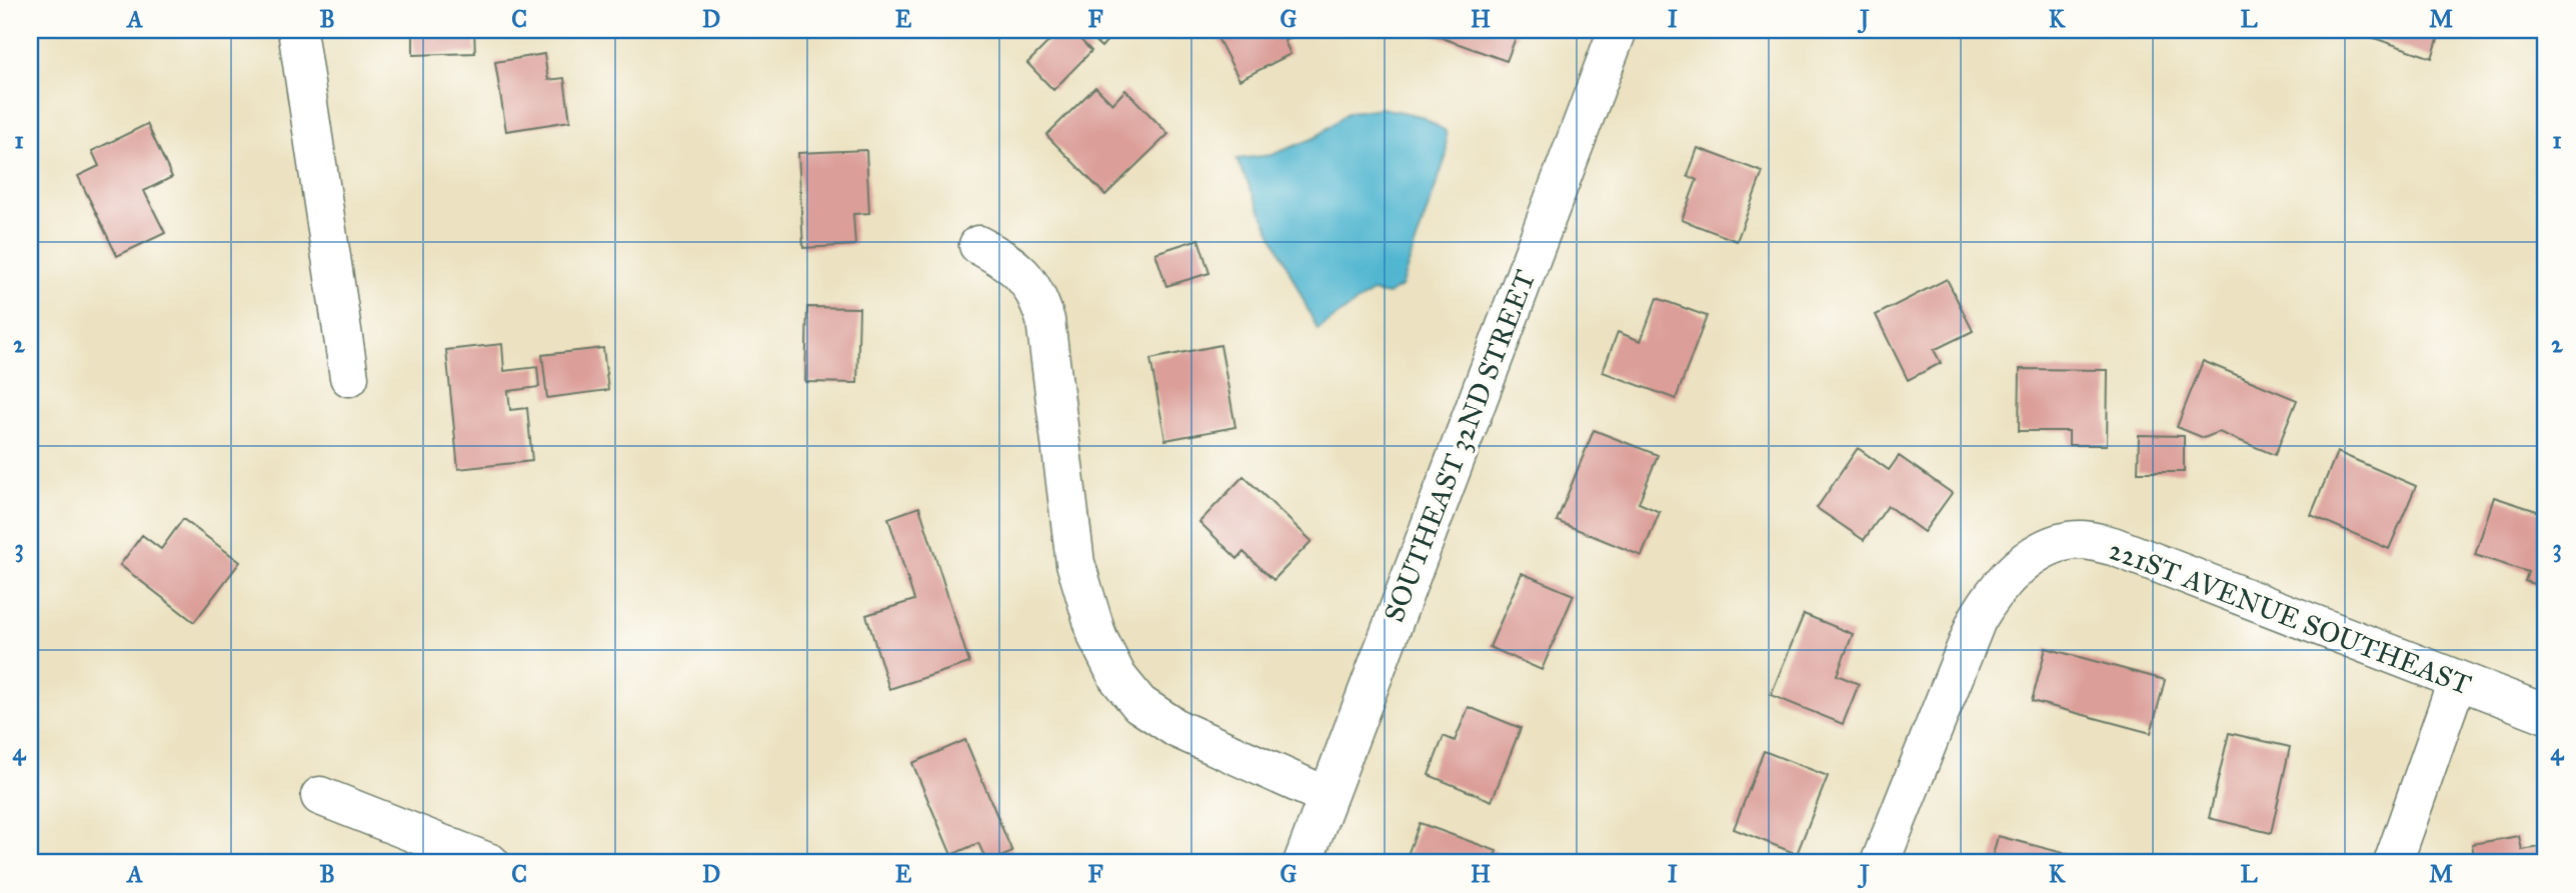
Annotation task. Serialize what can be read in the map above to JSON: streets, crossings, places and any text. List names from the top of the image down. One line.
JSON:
{"streets":{"street":["SOUTHEAST 32ND STREET","221ST AVENUE SOUTHEAST"]},"grid":{"columns":["A","B","C","D","E","F","G","H","I","J","K","L","M"],"rows":["1","2","3","4"]}}
